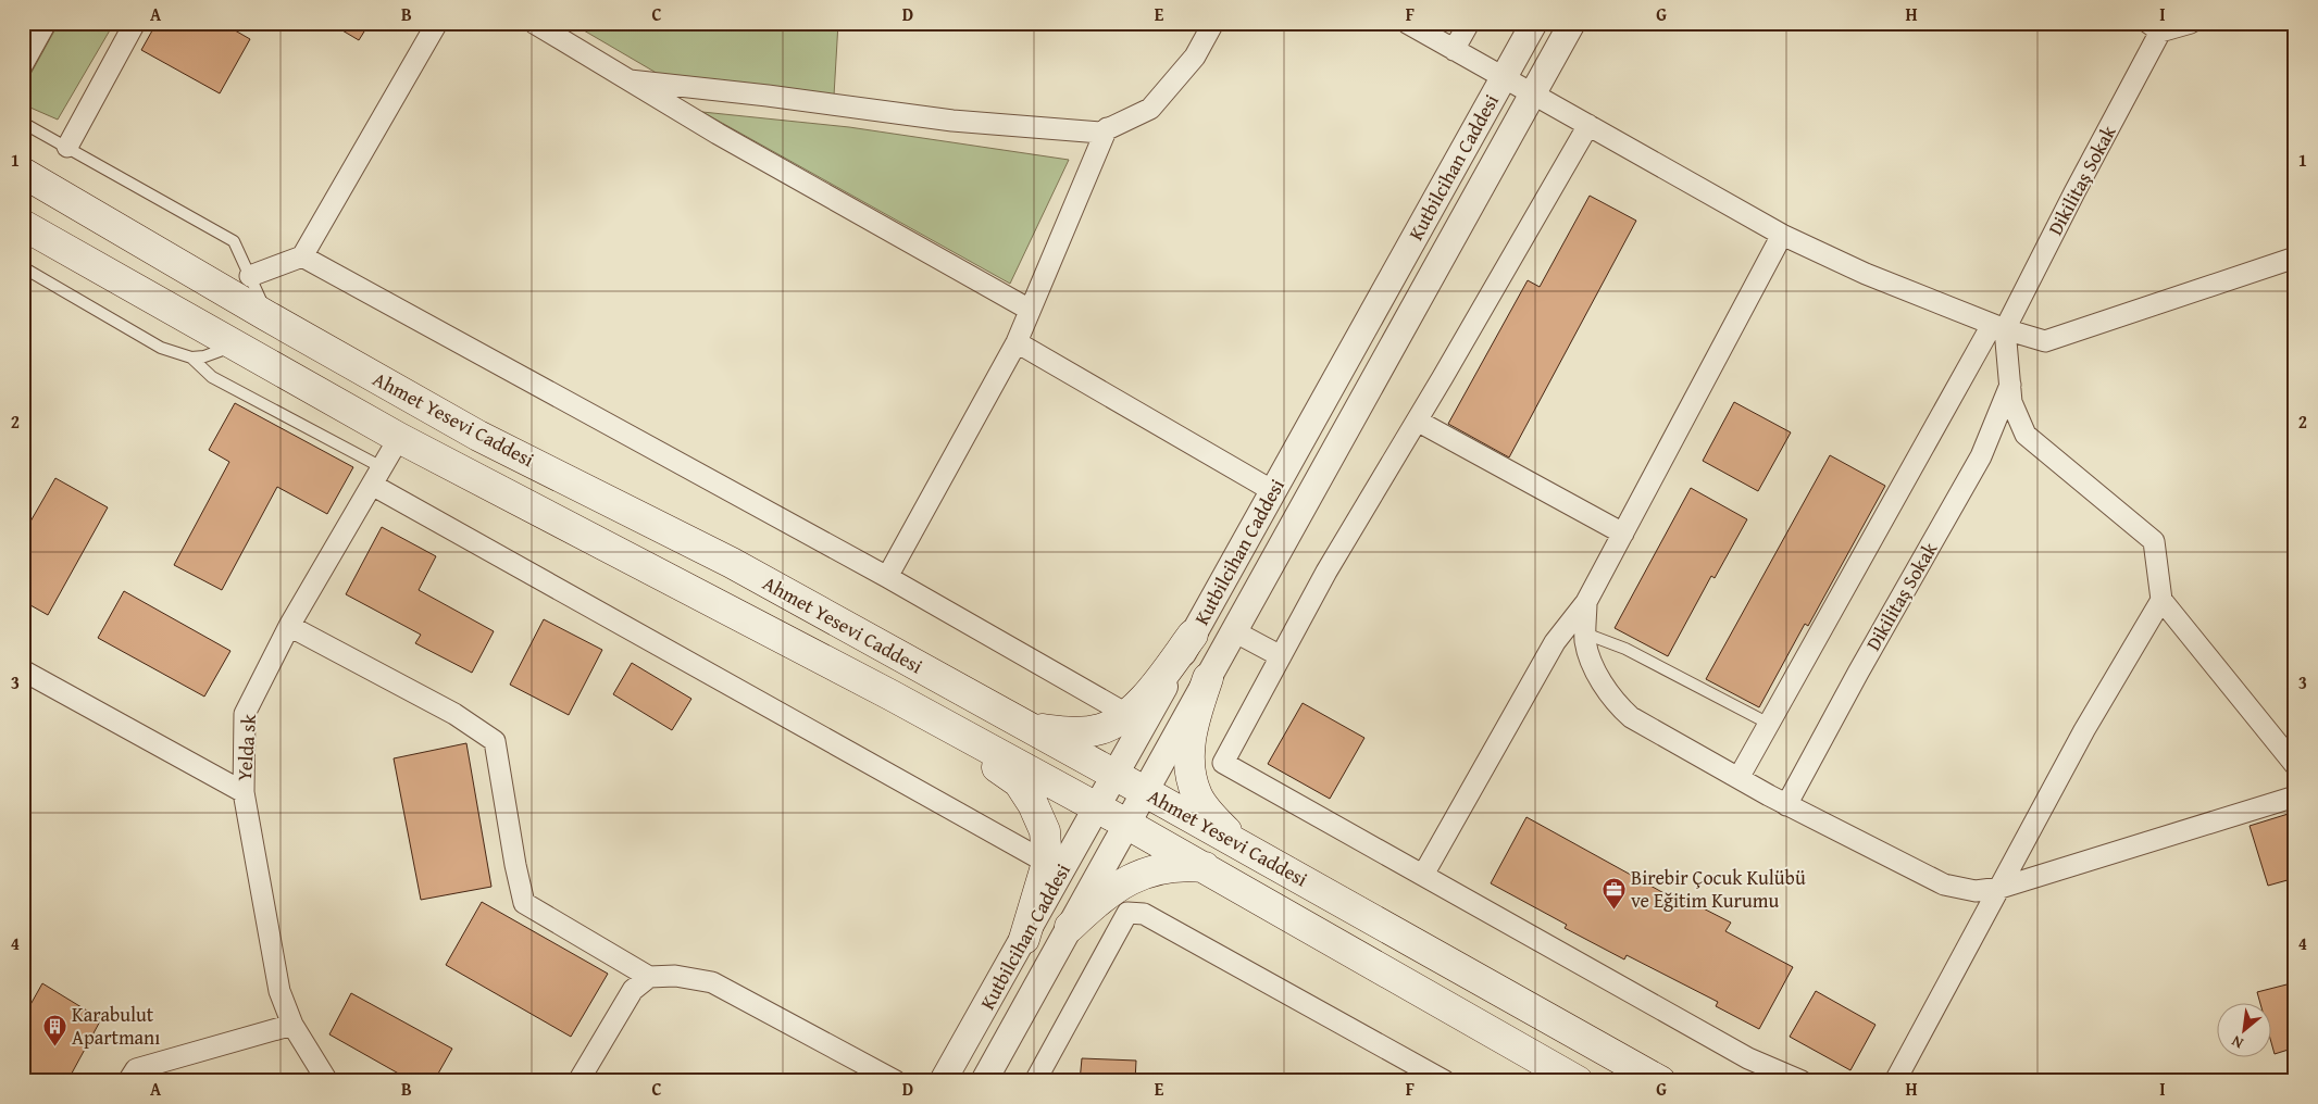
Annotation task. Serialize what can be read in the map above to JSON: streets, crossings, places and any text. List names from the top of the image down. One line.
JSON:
{"streets":{"main road":["Ahmet Yesevi Caddesi"],"street":["Kutbilcihan Caddesi","Dikilitaş Sokak","Yelda sk"]},"crossings":[["Kutbilcihan Caddesi","Ahmet Yesevi Caddesi"],["Ahmet Yesevi Caddesi","Yelda sk"]],"places":{"office":["Birebir Çocuk Kulübü ve Eğitim Kurumu"],"building":["Karabulut Apartmanı"]},"north":"bottom left","grid":{"columns":["A","B","C","D","E","F","G","H","I"],"rows":["1","2","3","4"]}}
